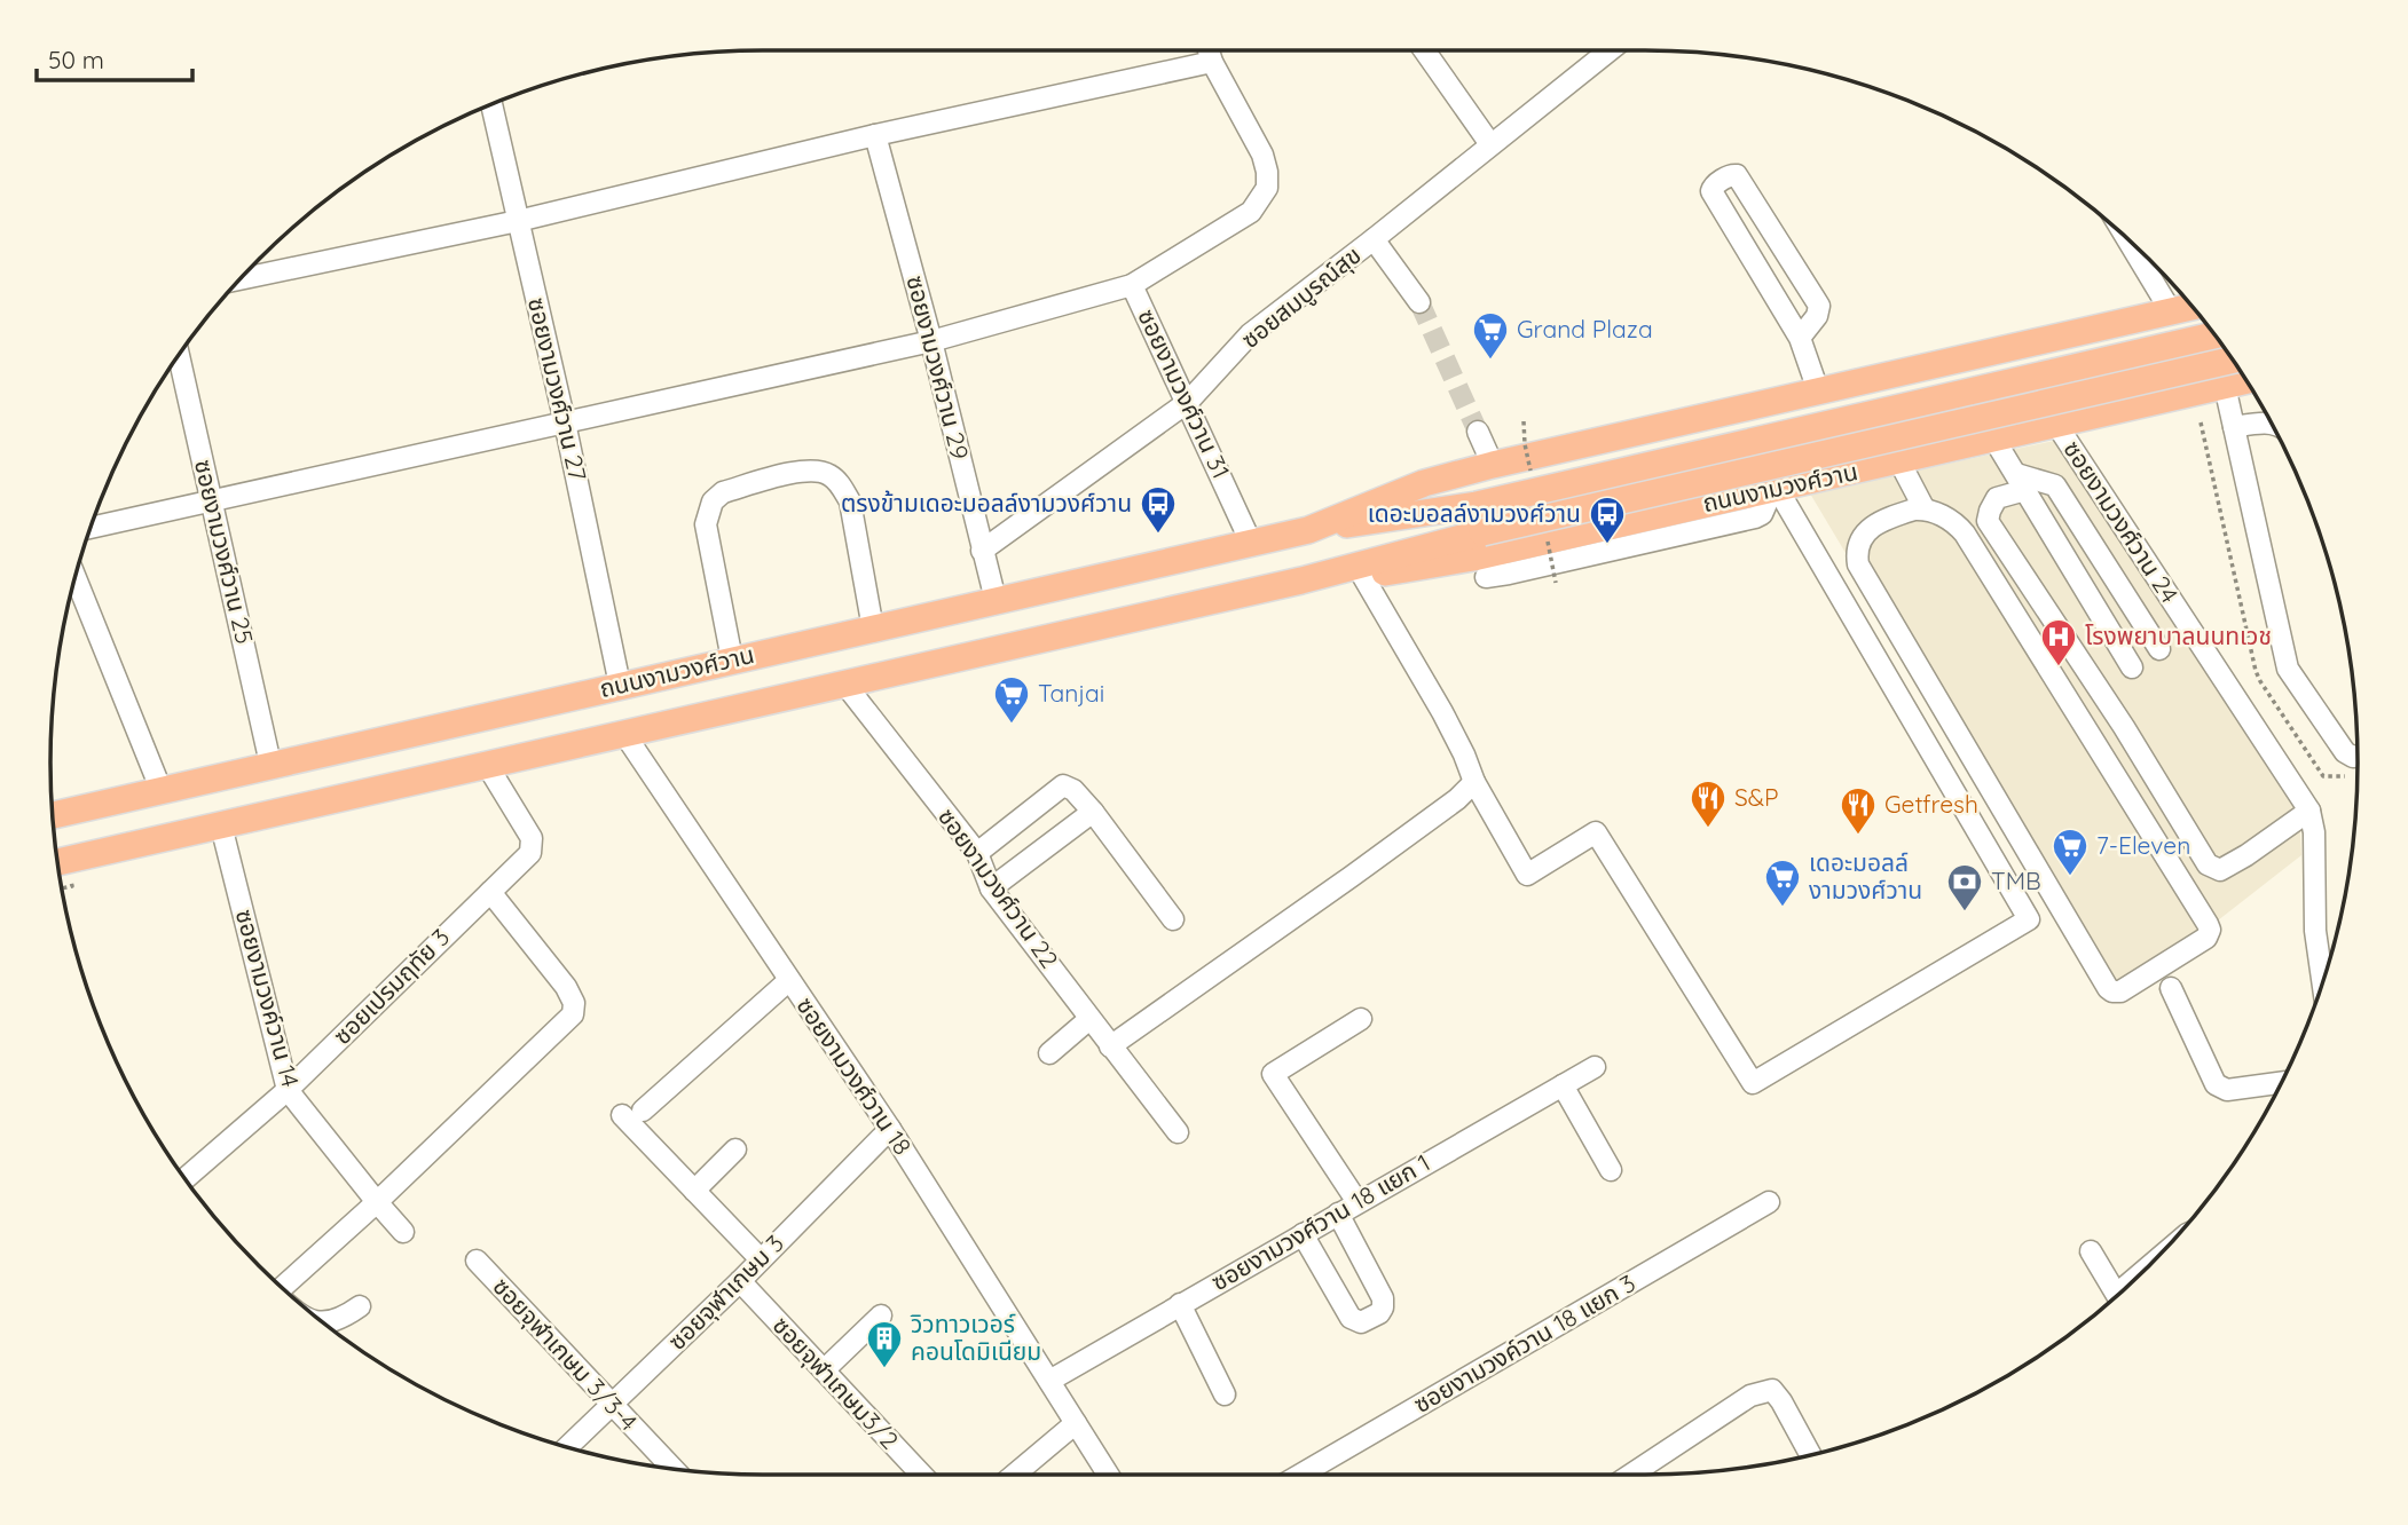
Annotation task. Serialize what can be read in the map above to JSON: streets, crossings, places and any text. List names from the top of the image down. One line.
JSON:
{"streets":{"main road":["ถนนงามวงศ์วาน"],"street":["ซอยสมบูรณ์สุข","ซอยงามวงศ์วาน 29","ซอยงามวงศ์วาน 27","ซอยงามวงศ์วาน 31","ซอยงามวงศ์วาน 24","ซอยงามวงศ์วาน 25","ซอยงามวงศ์วาน 22","ซอยเปรมฤทัย 3","ซอยงามวงค์วาน 14","ซอยงามวงศ์วาน 18","ซอยงามวงศ์วาน 18 แยก 1","ซอยจุฬาเกษม 3","ซอยงามวงค์วาน 18 แยก 3","ซอยจุฬาเกษม 3/3-4","ซอยจุฬาเกษม3/2"]},"crossings":[["ซอยสมบูรณ์สุข","ซอยงามวงศ์วาน 29"],["ซอยสมบูรณ์สุข","ซอยงามวงศ์วาน 31"],["ซอยงามวงศ์วาน 29","ถนนงามวงศ์วาน"],["ซอยงามวงศ์วาน 27","ถนนงามวงศ์วาน"],["ซอยงามวงศ์วาน 31","ถนนงามวงศ์วาน"],["ถนนงามวงศ์วาน","ซอยงามวงศ์วาน 24"],["ถนนงามวงศ์วาน","ซอยงามวงศ์วาน 25"],["ถนนงามวงศ์วาน","ซอยงามวงศ์วาน 22"],["ถนนงามวงศ์วาน","ซอยเปรมฤทัย 3"],["ถนนงามวงศ์วาน","ซอยงามวงค์วาน 14"],["ถนนงามวงศ์วาน","ซอยงามวงศ์วาน 18"],["ซอยเปรมฤทัย 3","ซอยงามวงค์วาน 14"],["ซอยงามวงศ์วาน 18","ซอยงามวงศ์วาน 18 แยก 1"],["ซอยงามวงศ์วาน 18","ซอยจุฬาเกษม 3"],["ซอยจุฬาเกษม 3","ซอยจุฬาเกษม 3/3-4"],["ซอยจุฬาเกษม 3","ซอยจุฬาเกษม3/2"]],"places":{"supermarket":["Grand Plaza","Tanjai","7-Eleven","เดอะมอลล์ งามวงศ์วาน"],"bus stop":["ตรงข้ามเดอะมอลล์งามวงศ์วาน","เดอะมอลล์งามวงศ์วาน"],"hospital":["โรงพยาบาลนนทเวช"],"restaurant":["S&P","Getfresh"],"bank":["TMB"],"building":["วิวทาวเวอร์ คอนโดมิเนียม"]},"scale_bar":"50 m"}
